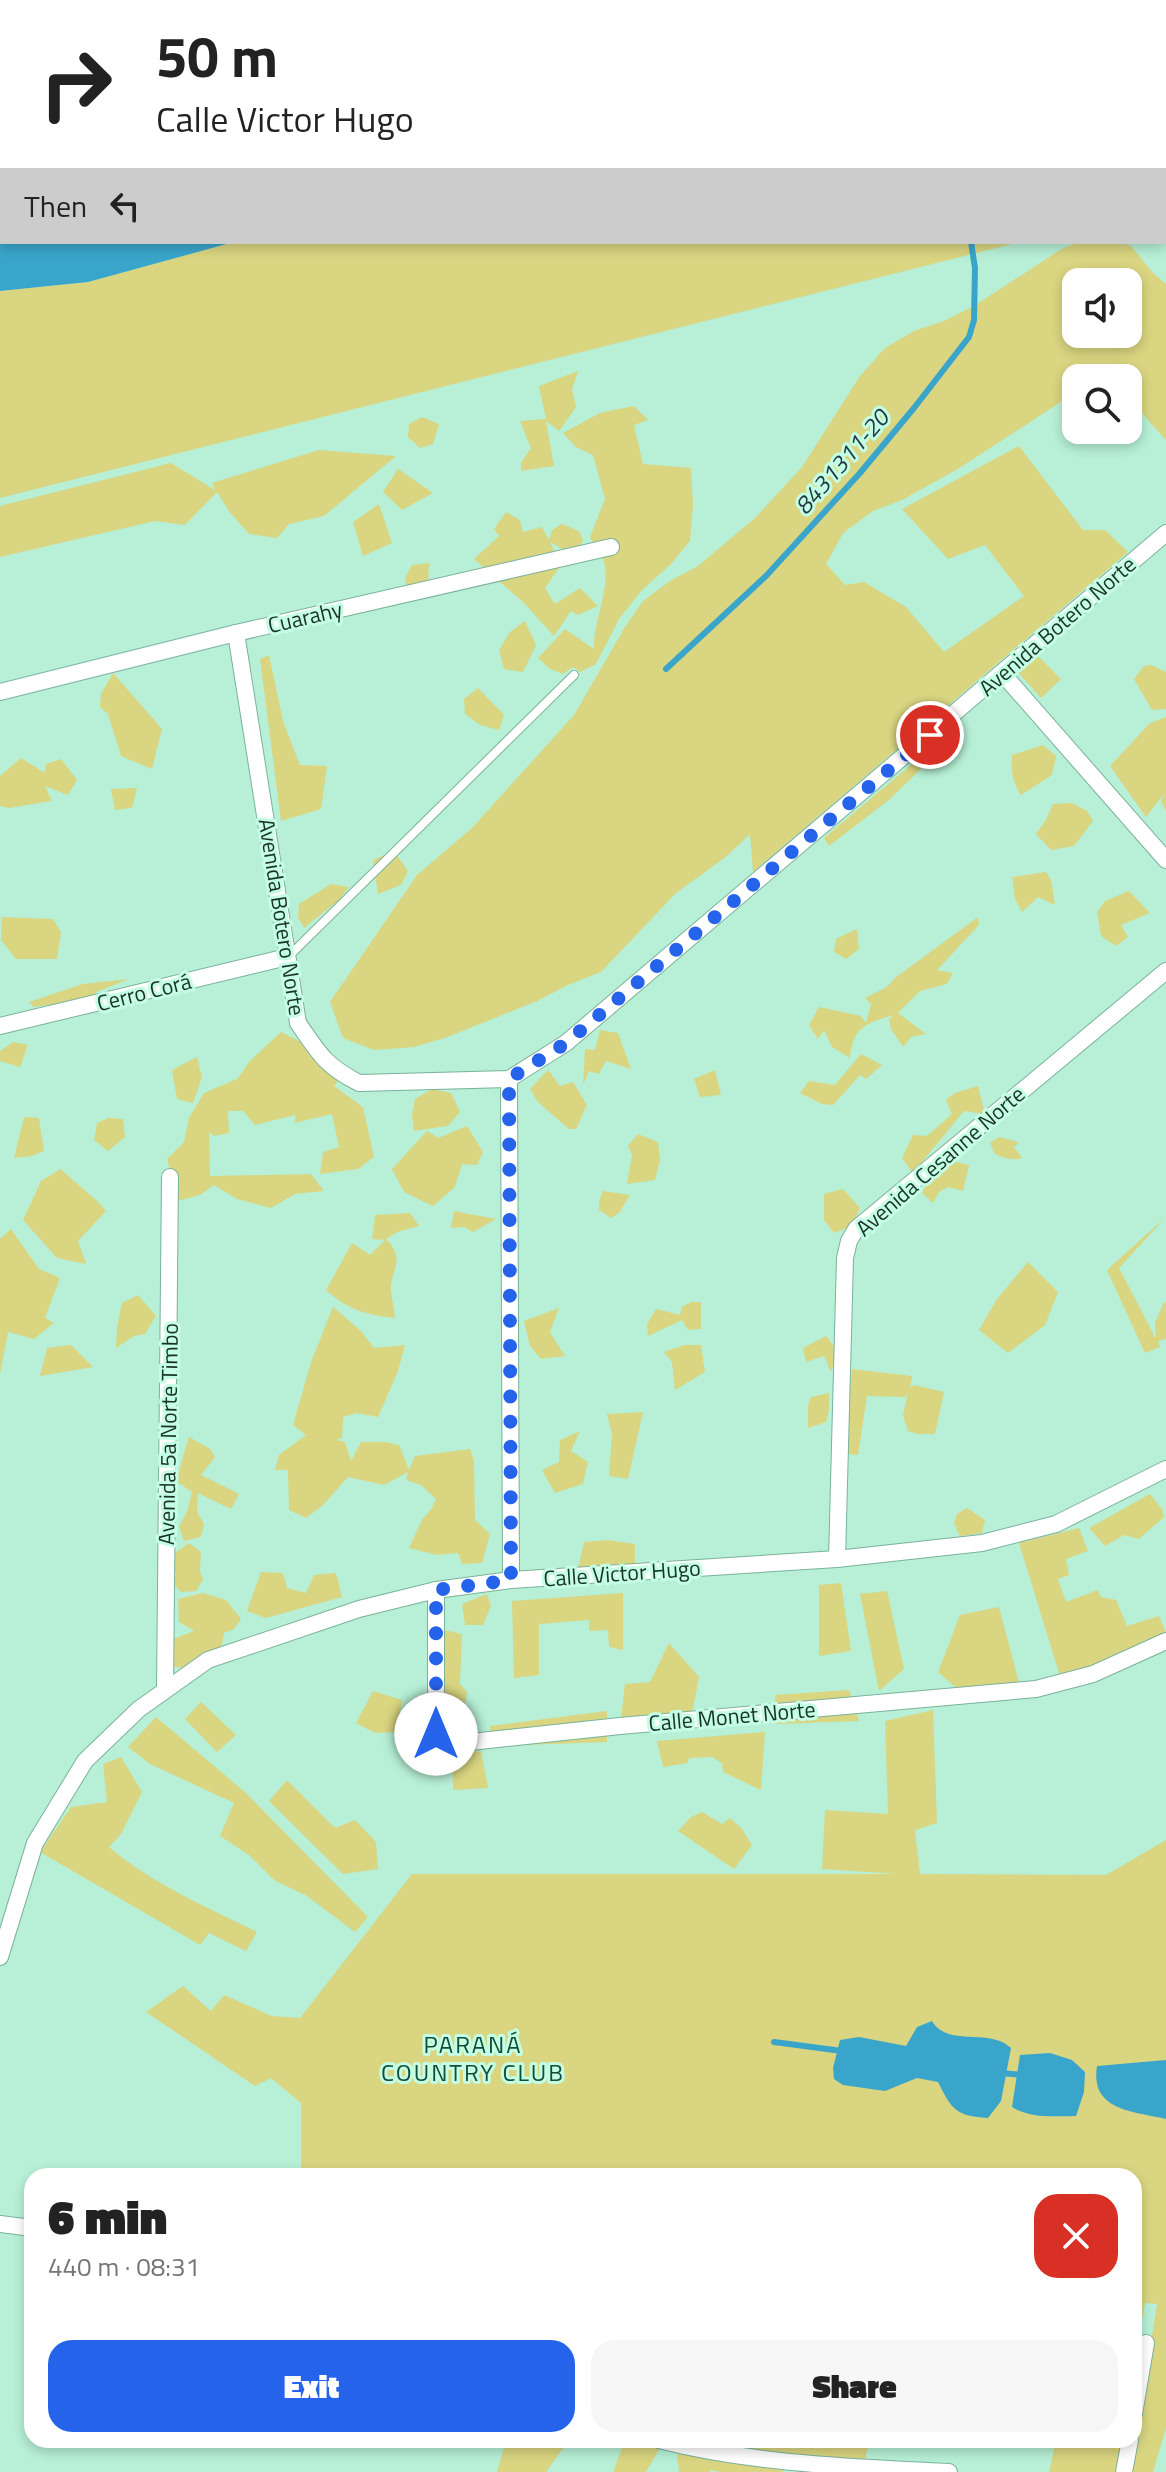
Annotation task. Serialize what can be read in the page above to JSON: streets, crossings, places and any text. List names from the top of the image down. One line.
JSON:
{"streets":{"street":["Cuarahy","Avenida Botero Norte","Cerro Corá","Avenida Cesanne Norte","Avenida 5a Norte Timbo","Calle Victor Hugo","Calle Monet Norte"]},"crossings":[["Cuarahy","Avenida Botero Norte"],["Avenida Botero Norte","Cerro Corá"],["Avenida Cesanne Norte","Calle Victor Hugo"],["Avenida 5a Norte Timbo","Calle Victor Hugo"],["Calle Victor Hugo","Calle Monet Norte"]],"districts":["PARANÁ COUNTRY CLUB"],"water":["8431311-20"],"page":{"turn":["50 m","Calle Victor Hugo"],"then":"Then","heading":["6 min","440 m · 08:31"],"buttons":["Exit","Share"]}}
